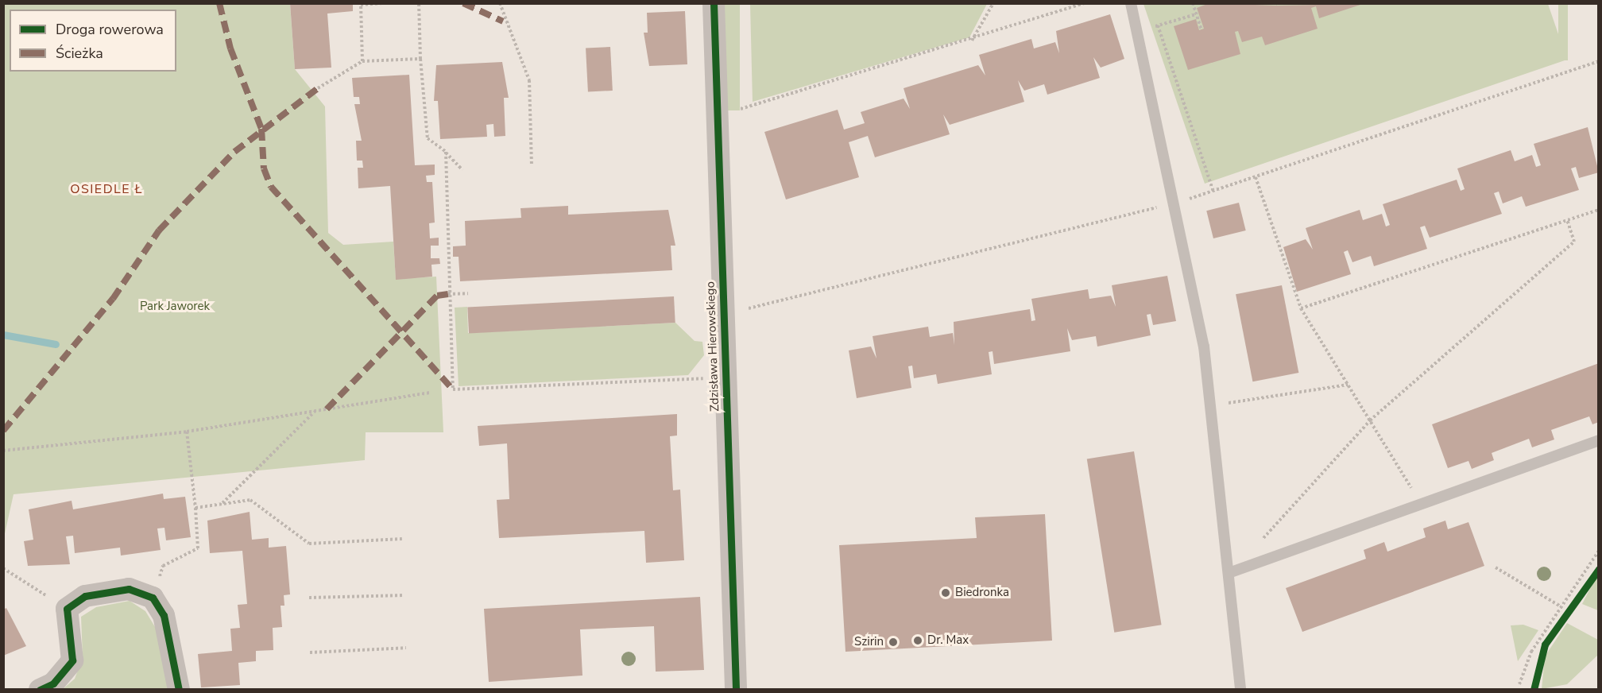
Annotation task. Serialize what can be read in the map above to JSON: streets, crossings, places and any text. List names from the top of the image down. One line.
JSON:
{"streets":{"street":["Zdzisława Hierowskiego"]},"districts":["OSIEDLE Ł"],"parks":["Park Jaworek"],"places":["Biedronka","Dr. Max","Szirin"],"legend":["Droga rowerowa","Ścieżka"]}
